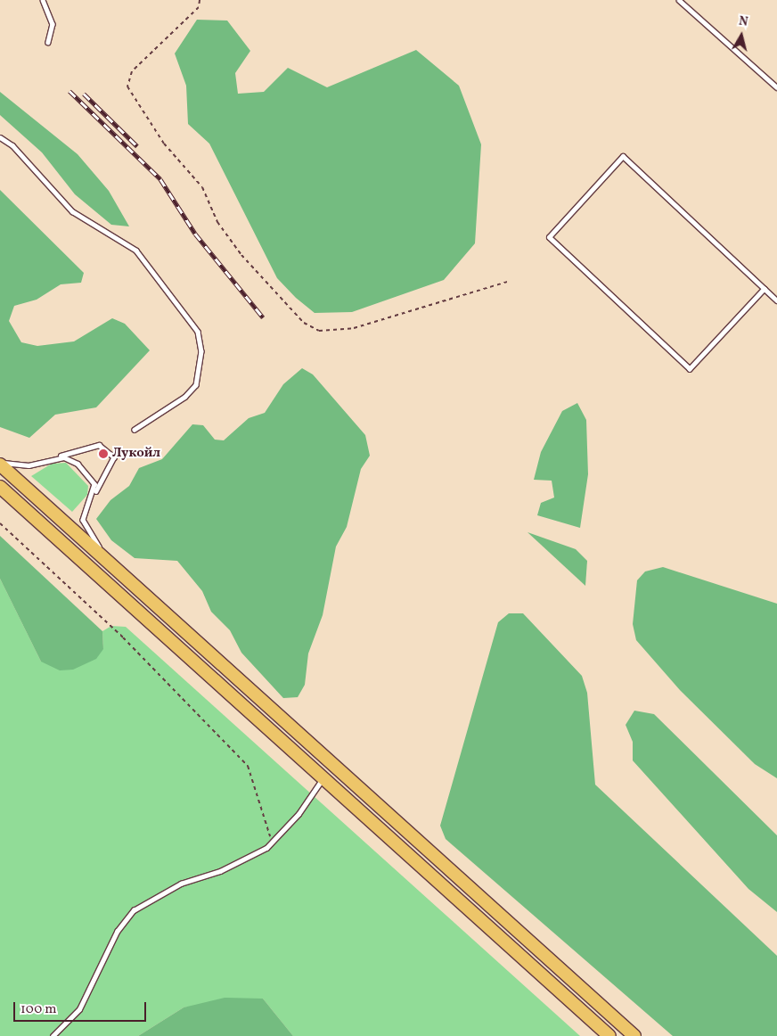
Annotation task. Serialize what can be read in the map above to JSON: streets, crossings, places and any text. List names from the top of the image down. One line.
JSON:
{"places":["Лукойл"],"scale_bar":"100 m","north":"top"}
